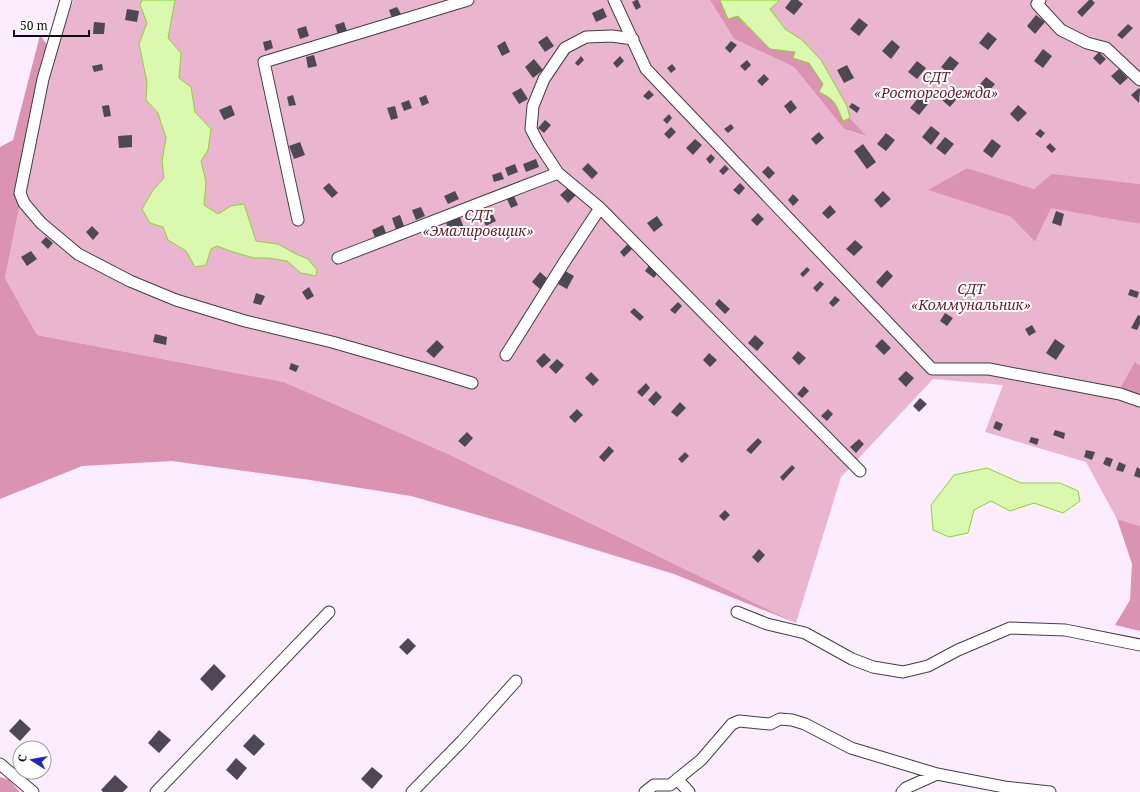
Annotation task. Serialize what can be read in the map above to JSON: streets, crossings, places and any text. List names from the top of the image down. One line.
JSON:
{"parks":["СДТ «Росторгодежда»","СДТ «Эмалировщик»","СДТ «Коммунальник»"],"scale_bar":"50 m","north":"left"}
